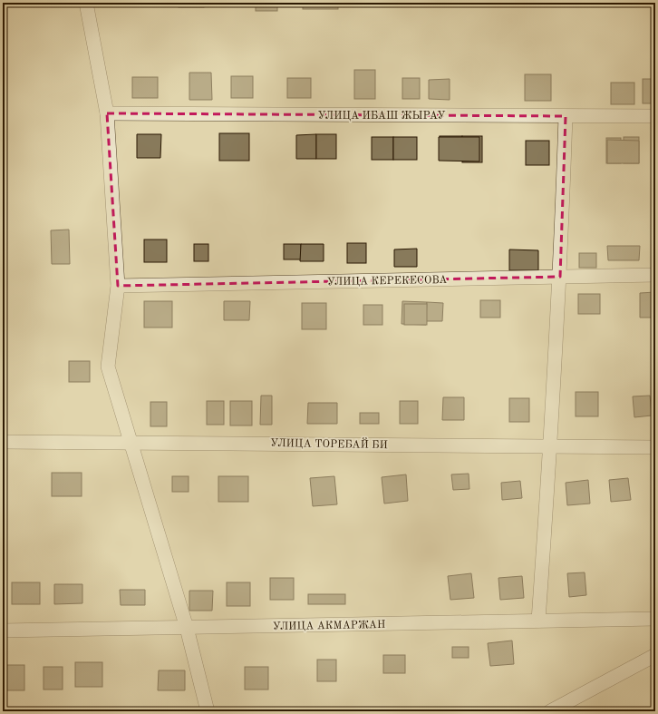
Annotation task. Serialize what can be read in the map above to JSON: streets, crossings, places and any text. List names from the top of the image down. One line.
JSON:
{"streets":{"street":["УЛИЦА ИБАШ ЖЫРАУ","УЛИЦА КЕРЕКЕСОВА","УЛИЦА ТОРЕБАЙ БИ","УЛИЦА АКМАРЖАН"]}}
